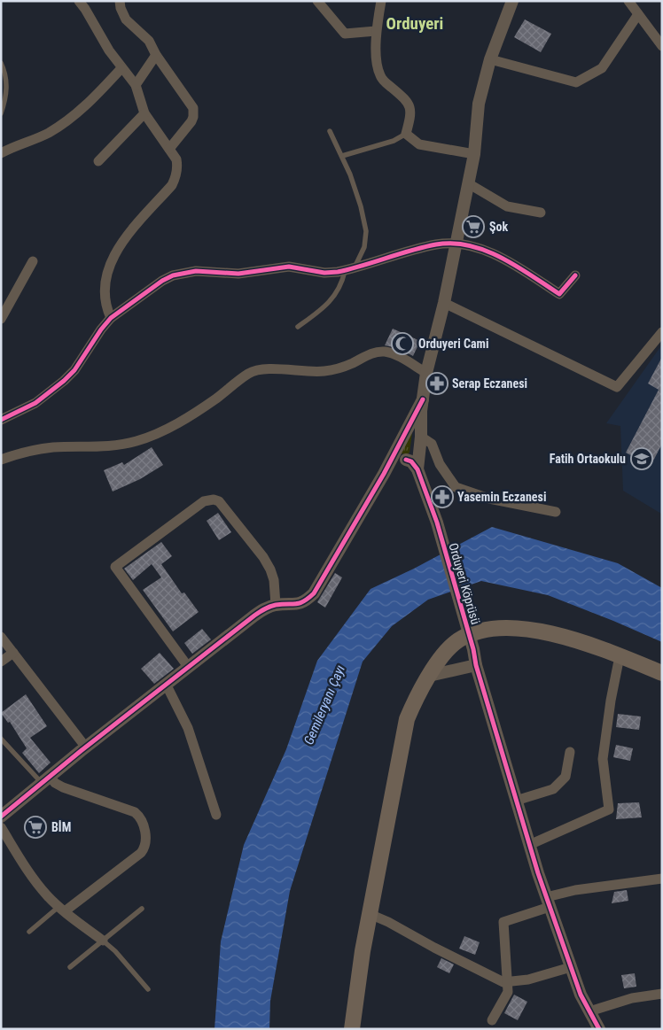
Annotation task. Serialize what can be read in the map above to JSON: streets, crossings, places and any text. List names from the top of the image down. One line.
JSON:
{"streets":{"street":["Orduyeri Köprüsü"]},"districts":["Orduyeri"],"water":["Gemileryanı Çayı"],"places":{"supermarket":["Şok","BİM"],"mosque":["Orduyeri Cami"],"pharmacy":["Serap Eczanesi","Yasemin Eczanesi"],"school or university":["Fatih Ortaokulu"]}}
